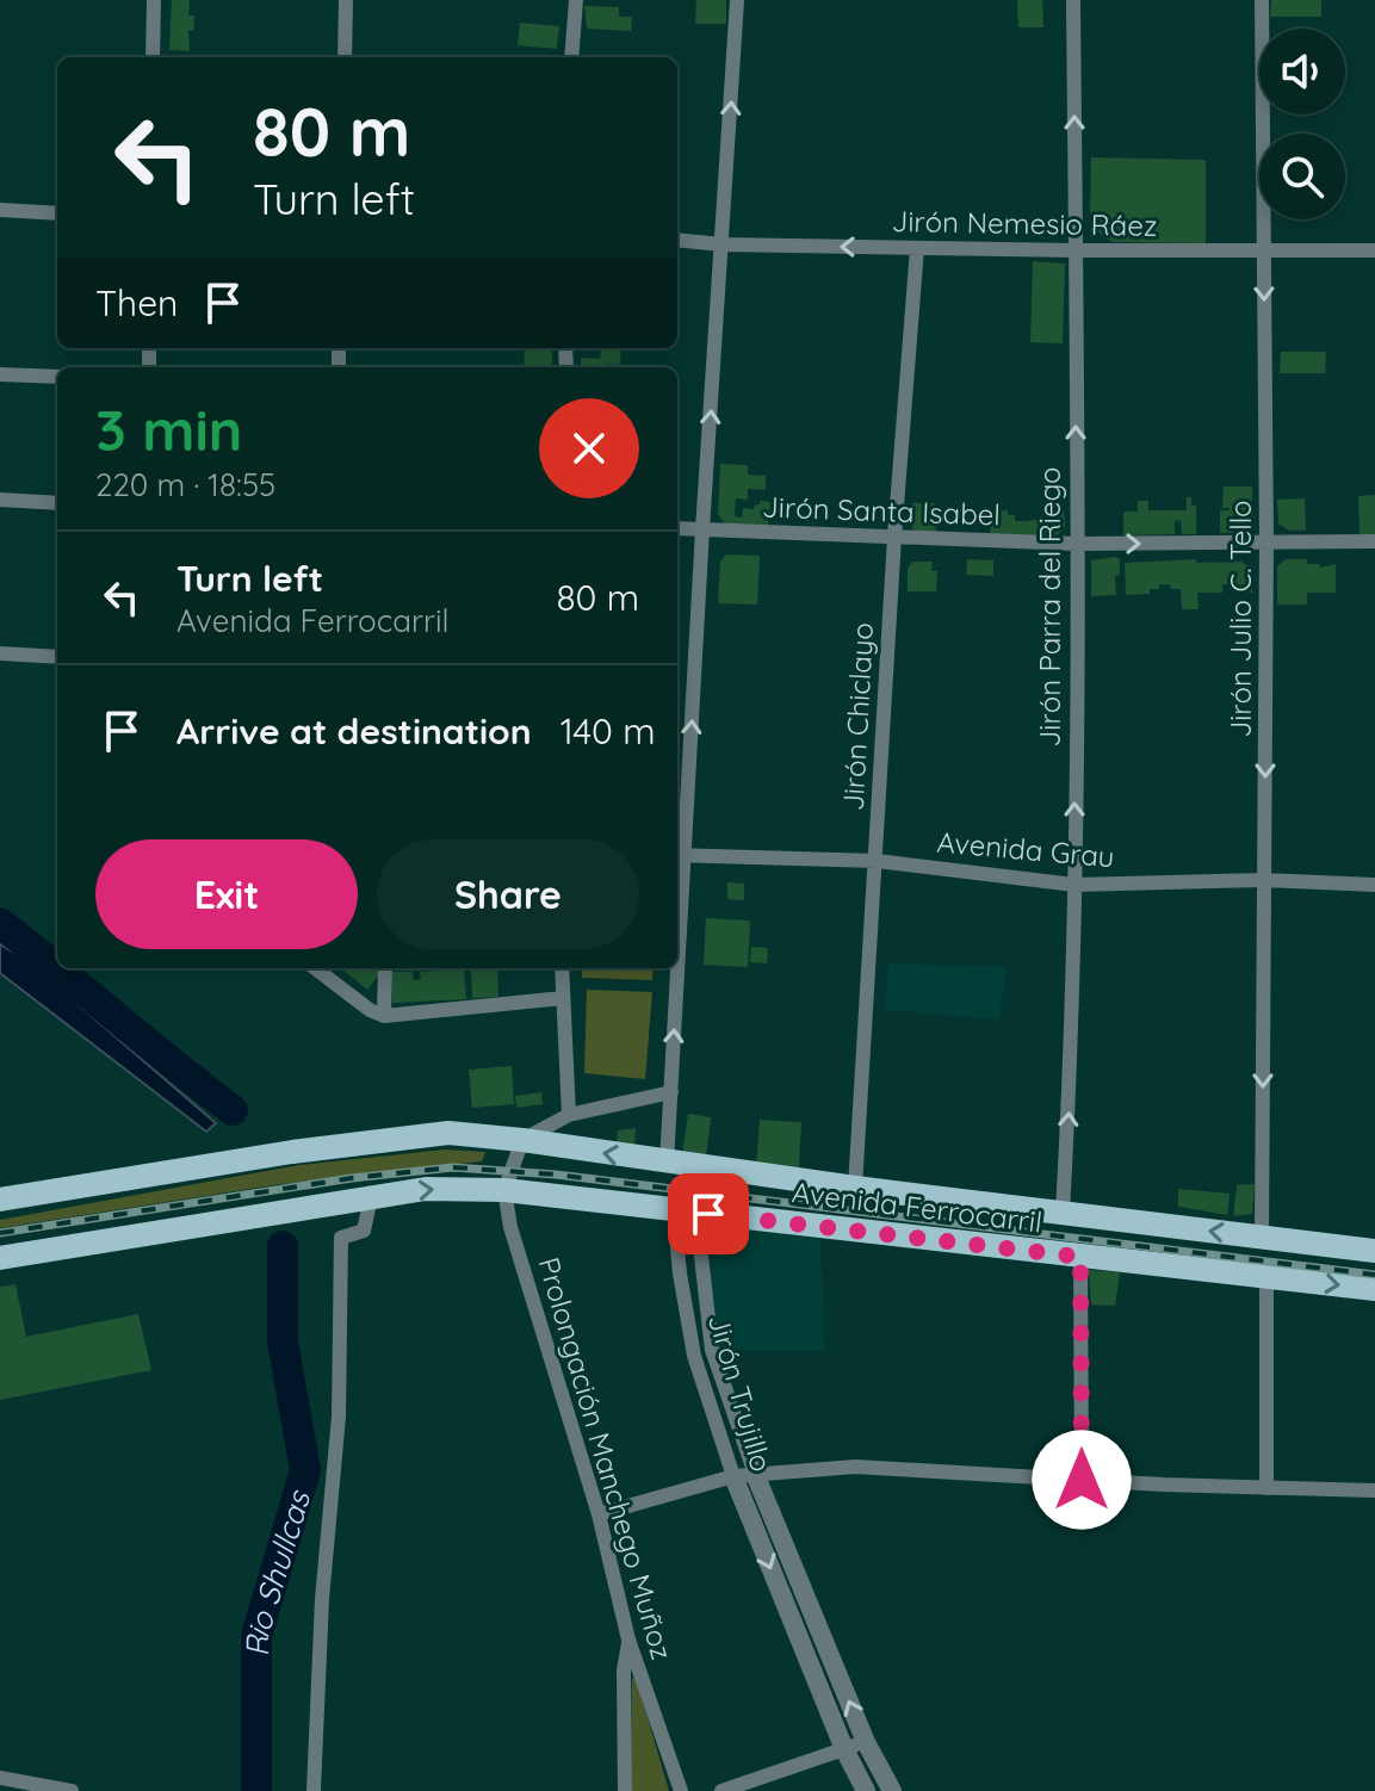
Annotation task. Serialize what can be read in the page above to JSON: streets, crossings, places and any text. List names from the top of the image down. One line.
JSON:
{"streets":{"main road":["Avenida Ferrocarril"],"street":["Jirón Nemesio Ráez","Jirón Santa Isabel","Jirón Parra del Riego","Jirón Julio C. Tello","Jirón Chiclayo","Avenida Grau","Jirón Trujillo","Prolongación Manchego Muñoz"]},"crossings":[["Jirón Nemesio Ráez","Jirón Parra del Riego"],["Jirón Nemesio Ráez","Jirón Julio C. Tello"],["Jirón Nemesio Ráez","Jirón Chiclayo"],["Jirón Santa Isabel","Jirón Parra del Riego"],["Jirón Santa Isabel","Jirón Julio C. Tello"],["Jirón Santa Isabel","Jirón Chiclayo"],["Jirón Parra del Riego","Avenida Grau"],["Jirón Parra del Riego","Avenida Ferrocarril"],["Jirón Julio C. Tello","Avenida Grau"],["Jirón Julio C. Tello","Avenida Ferrocarril"],["Jirón Chiclayo","Avenida Grau"],["Jirón Chiclayo","Avenida Ferrocarril"],["Avenida Ferrocarril","Jirón Trujillo"],["Avenida Ferrocarril","Prolongación Manchego Muñoz"]],"one_way":["Jirón Parra del Riego","Jirón Julio C. Tello"],"water":["Rio Shullcas"],"page":{"turn":["80 m","Turn left"],"then":"Then","heading":["3 min","220 m · 18:55"],"list":[{"name":"Turn left","note":"Avenida Ferrocarril","value":"80 m"},{"name":"Arrive at destination","value":"140 m"}],"buttons":["Exit","Share"]}}
